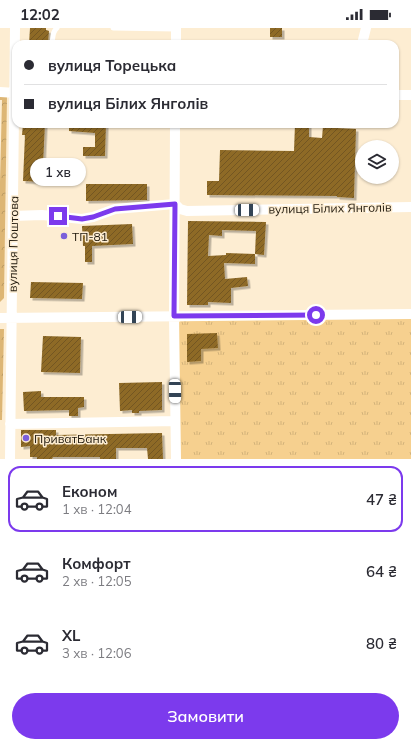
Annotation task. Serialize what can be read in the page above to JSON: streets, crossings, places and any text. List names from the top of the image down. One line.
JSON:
{"streets":{"street":["вулиця Білих Янголів","вулиця Поштова"]},"crossings":[["вулиця Білих Янголів","вулиця Поштова"]],"places":["ТП-81","ПриватБанк"],"page":{"status":"12:02","banner":["вулиця Торецька","вулиця Білих Янголів"],"bubble":"1 хв","list":[{"name":"Економ","note":"1 хв · 12:04","value":"47 ₴"},{"name":"Комфорт","note":"2 хв · 12:05","value":"64 ₴"},{"name":"XL","note":"3 хв · 12:06","value":"80 ₴"}],"buttons":"Замовити"}}
